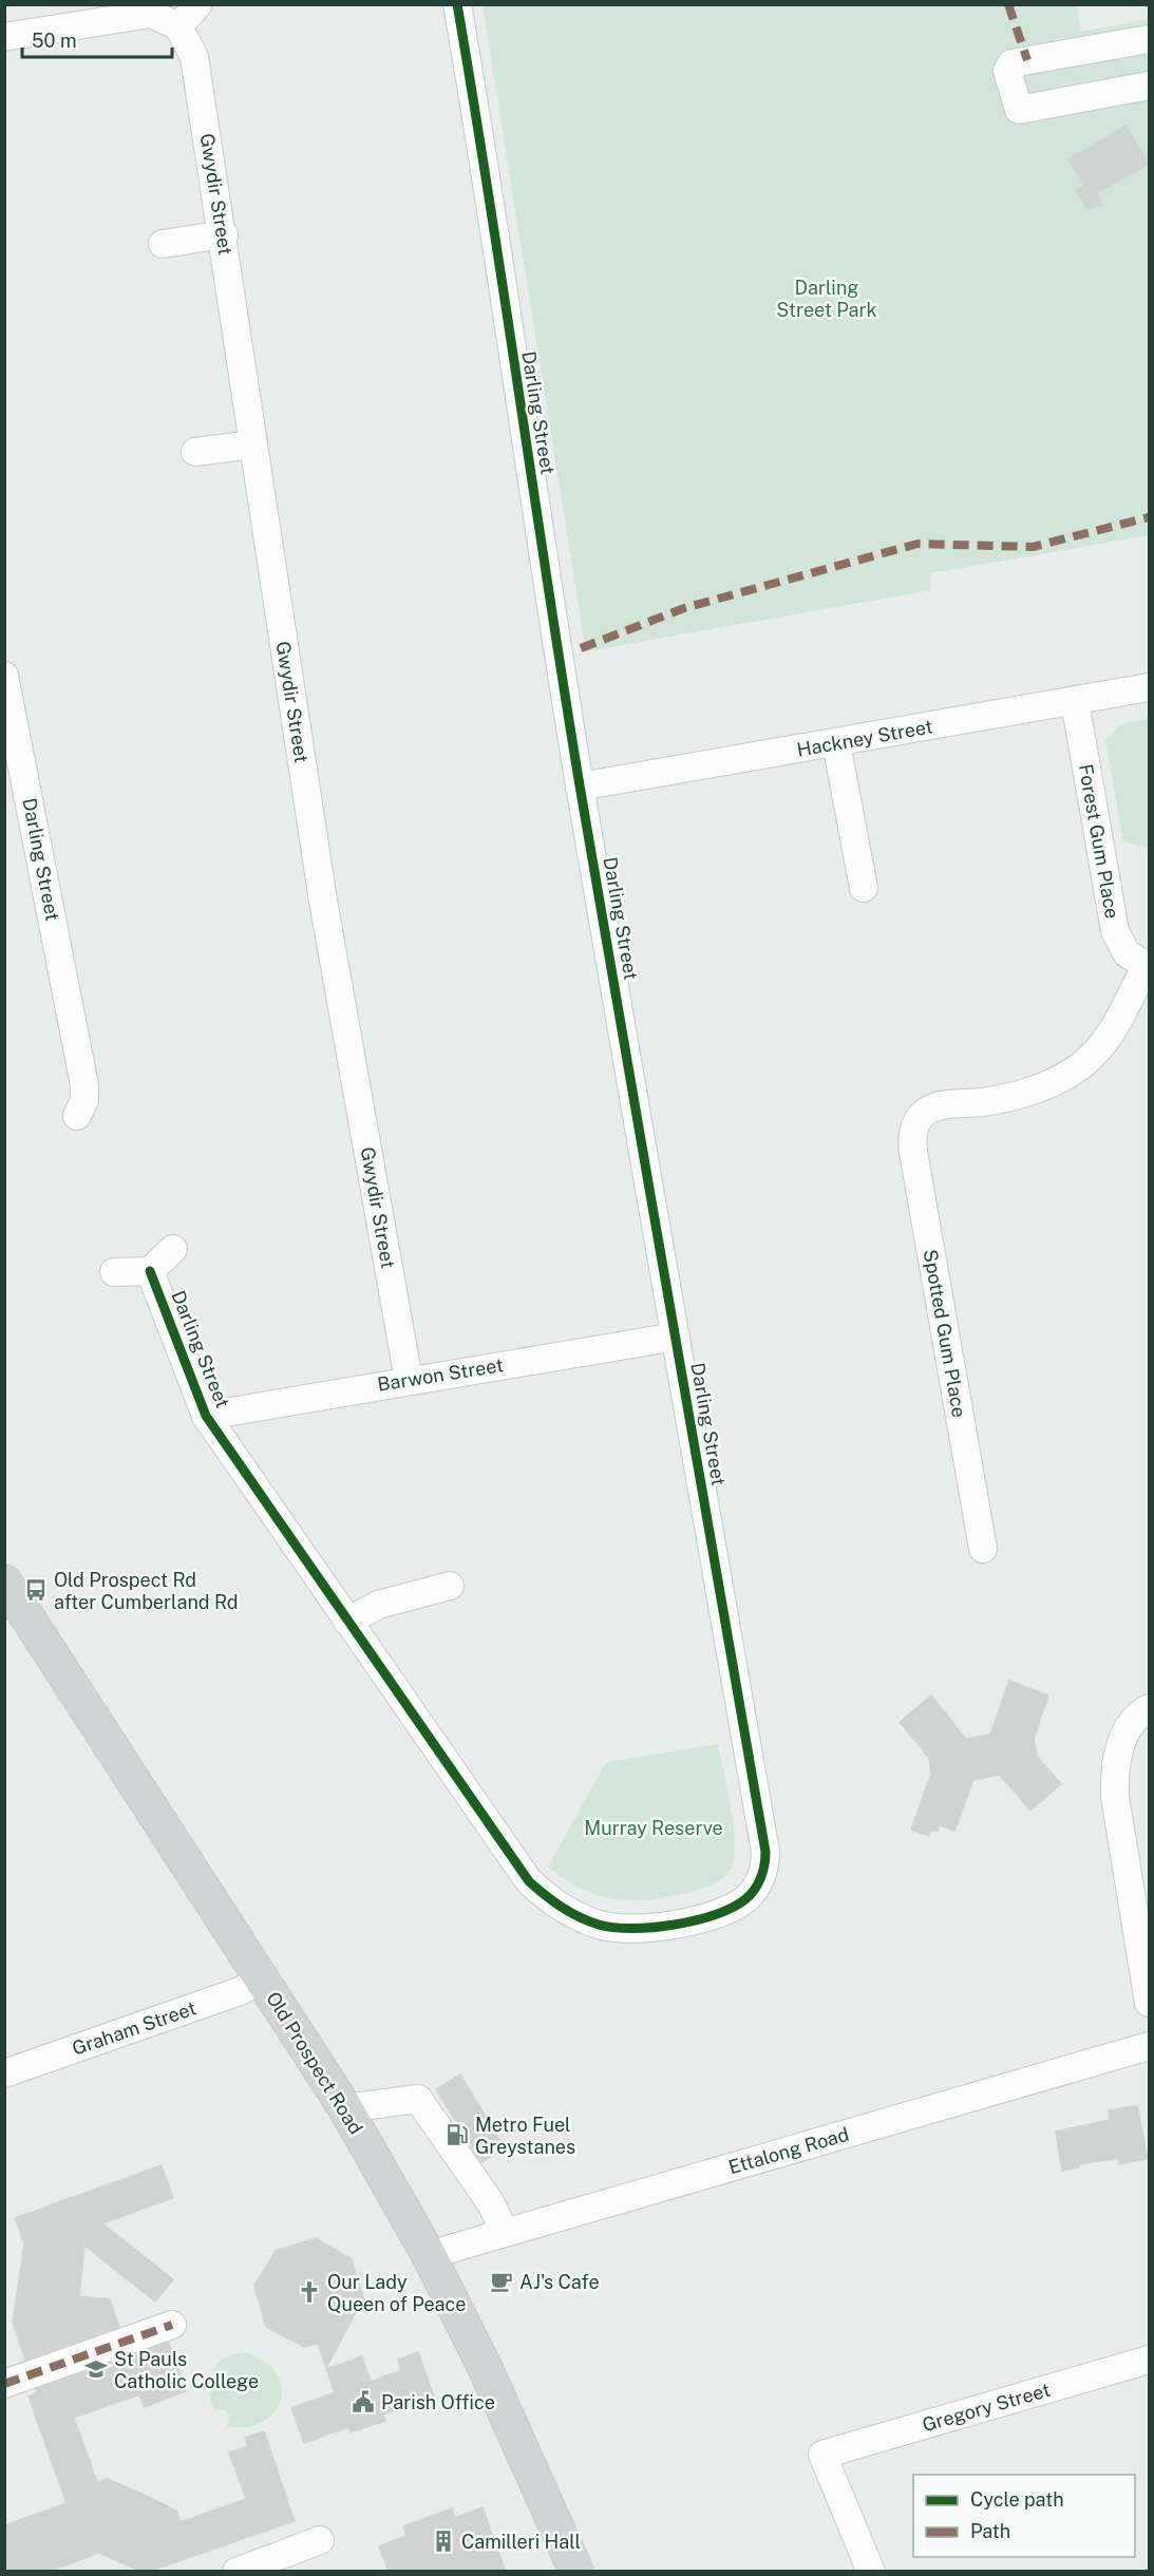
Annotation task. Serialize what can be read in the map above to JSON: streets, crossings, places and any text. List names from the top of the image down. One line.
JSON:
{"streets":{"main road":["Old Prospect Road"],"street":["Gwydir Street","Darling Street","Hackney Street","Forest Gum Place","Spotted Gum Place","Barwon Street","Graham Street","Ettalong Road","Gregory Street"]},"crossings":[["Gwydir Street","Barwon Street"],["Darling Street","Hackney Street"],["Darling Street","Barwon Street"],["Hackney Street","Forest Gum Place"],["Forest Gum Place","Spotted Gum Place"],["Graham Street","Old Prospect Road"],["Old Prospect Road","Ettalong Road"]],"parks":["Darling Street Park","Murray Reserve"],"places":{"bus stop":["Old Prospect Rd after Cumberland Rd"],"fuel station":["Metro Fuel Greystanes"],"cafe":["AJ's Cafe"],"church":["Our Lady Queen of Peace"],"school or university":["St Pauls Catholic College"],"public building":["Parish Office"],"building":["Camilleri Hall"]},"legend":["Cycle path","Path"],"scale_bar":"50 m"}
